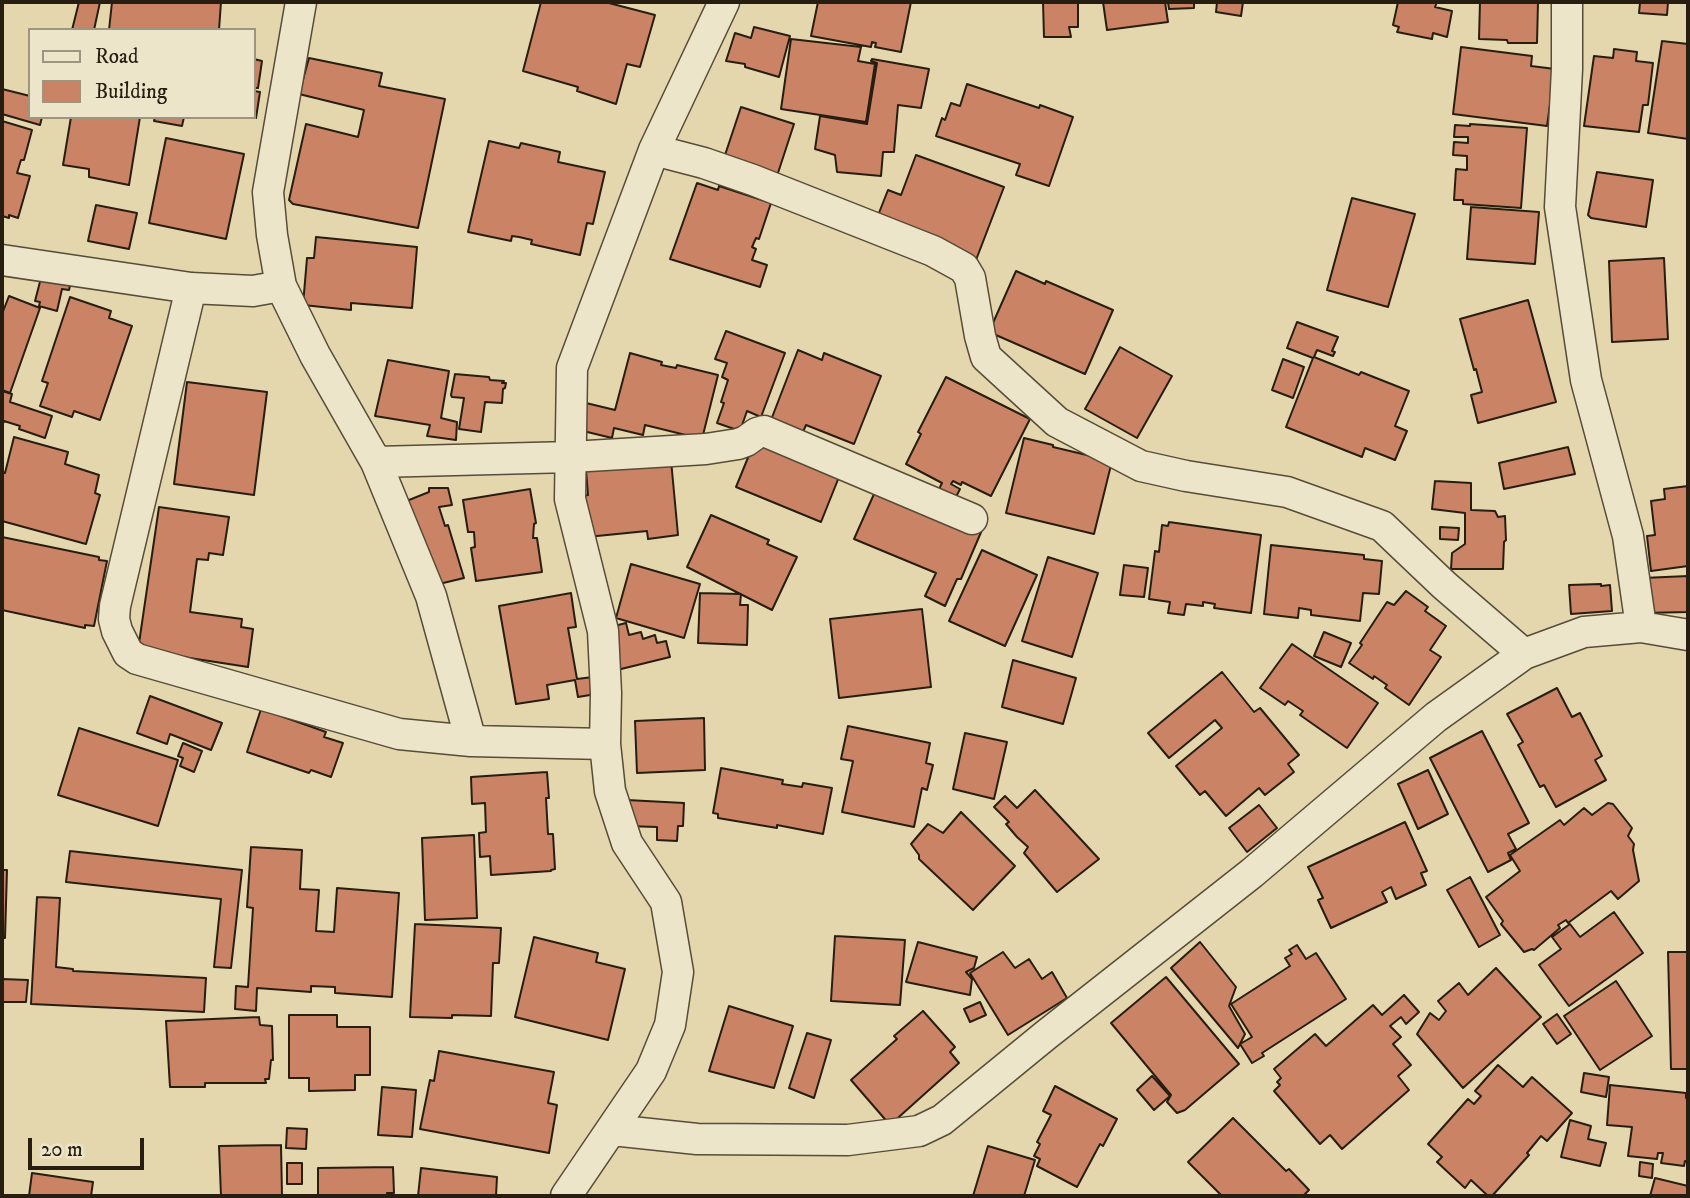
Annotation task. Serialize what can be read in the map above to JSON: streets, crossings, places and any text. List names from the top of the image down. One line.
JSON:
{"legend":["Road","Building"],"scale_bar":"20 m"}
